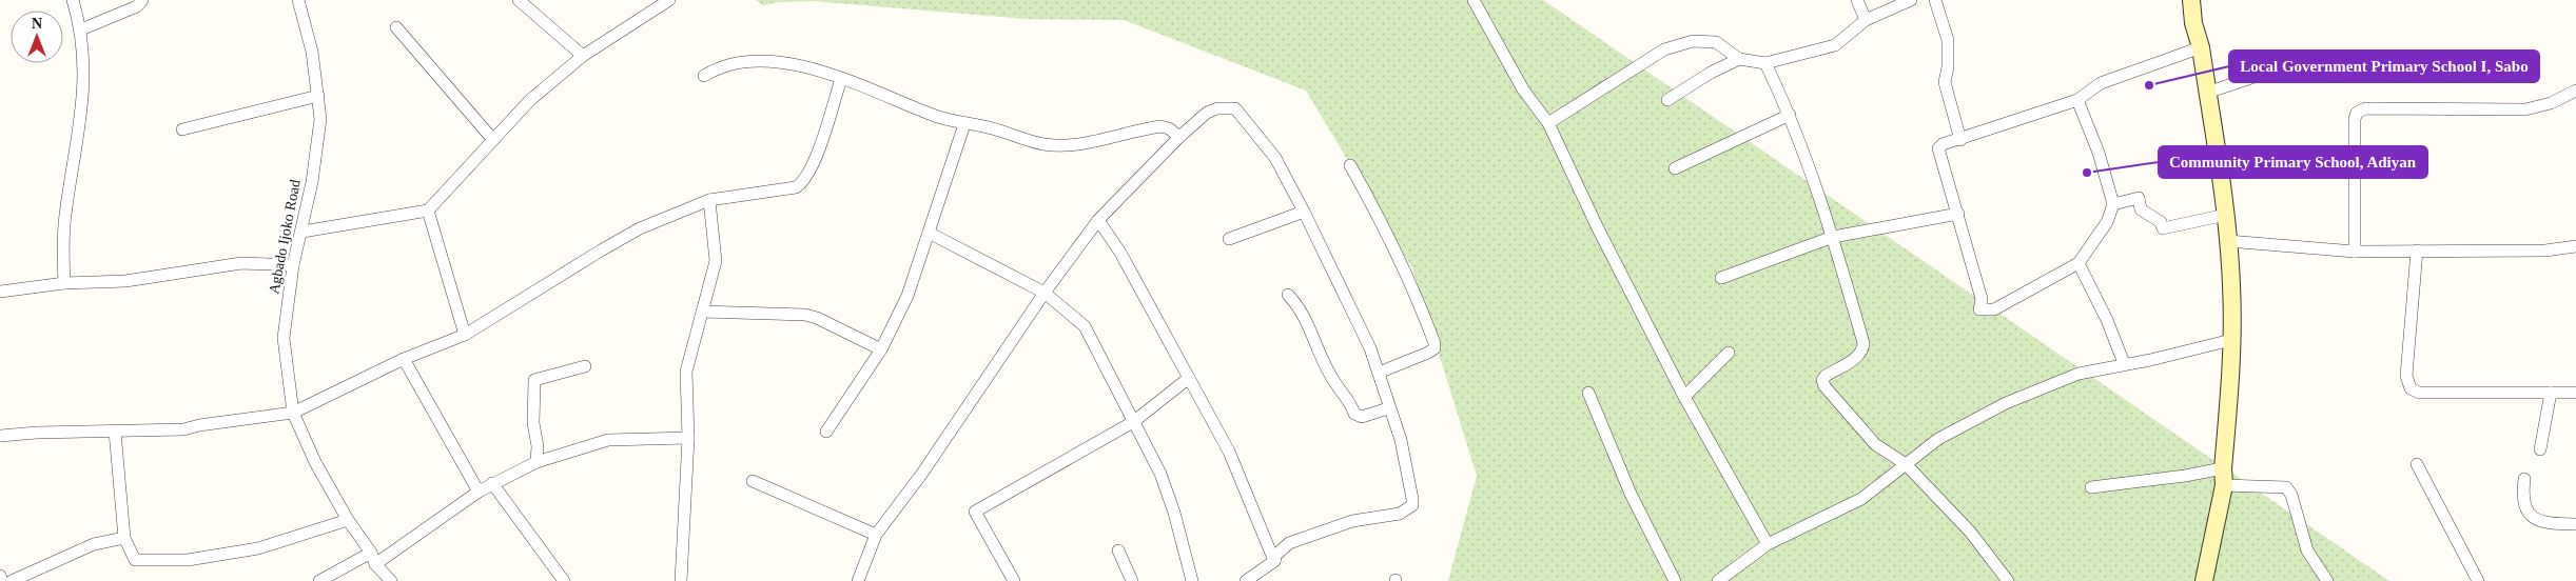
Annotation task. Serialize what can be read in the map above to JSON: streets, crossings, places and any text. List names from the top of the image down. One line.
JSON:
{"streets":{"street":["Agbado Ijoko Road"]},"places":["Local Government Primary School I, Sabo","Community Primary School, Adiyan"],"north":"top"}
